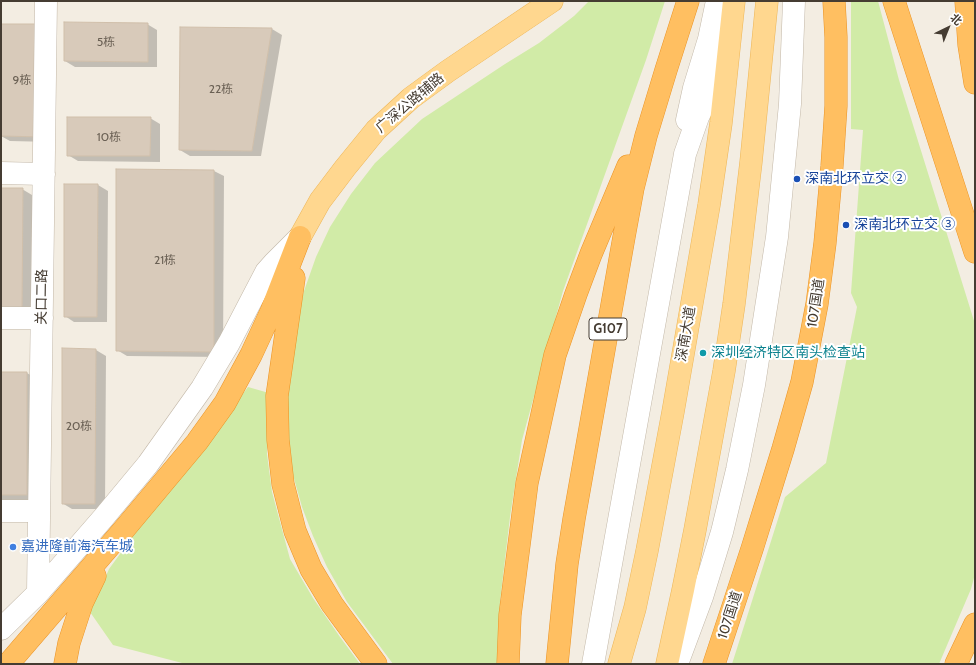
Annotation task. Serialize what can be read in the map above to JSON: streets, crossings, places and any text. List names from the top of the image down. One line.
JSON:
{"streets":{"highway":["107国道","G107"],"main road":["广深公路辅路","深南大道"],"street":["关口二路"]},"places":["深南北环立交 ②","深南北环立交 ③","深圳经济特区南头检查站","嘉进隆前海汽车城"],"house_numbers":["5栋","9栋","22栋","10栋","21栋","20栋"],"north":"top right"}
